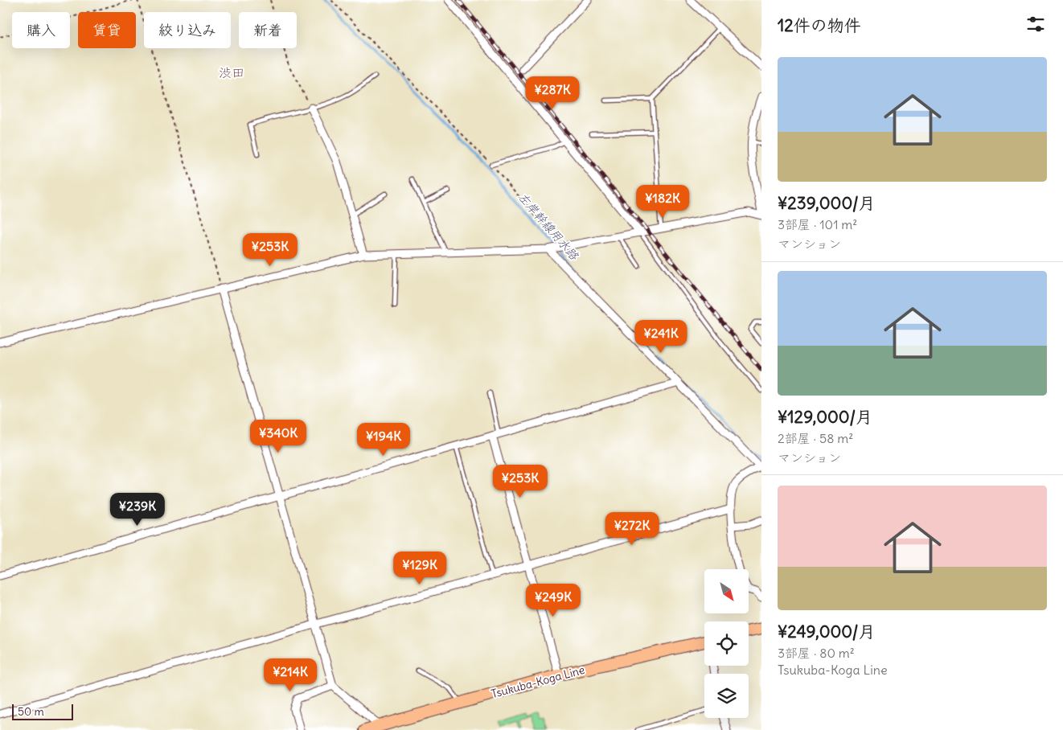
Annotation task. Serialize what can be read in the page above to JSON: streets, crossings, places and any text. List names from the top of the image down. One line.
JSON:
{"streets":{"main road":["Tsukuba-Koga Line"]},"districts":["渋田"],"water":["左岸幹線用水路"],"scale_bar":"50 m","north":"bottom right","page":{"heading":"12件の物件","chip":["購入","賃貸","絞り込み","新着"],"list":[{"name":"¥239,000/月","note":"3部屋 · 101 m² · マンション"},{"name":"¥129,000/月","note":"2部屋 · 58 m² · マンション"},{"name":"¥249,000/月","note":"3部屋 · 80 m² · Tsukuba-Koga Line"}],"price":["¥287K","¥182K","¥253K","¥241K","¥340K","¥194K","¥253K","¥239K","¥272K","¥129K","¥249K","¥214K"],"scale":"50 m"}}
